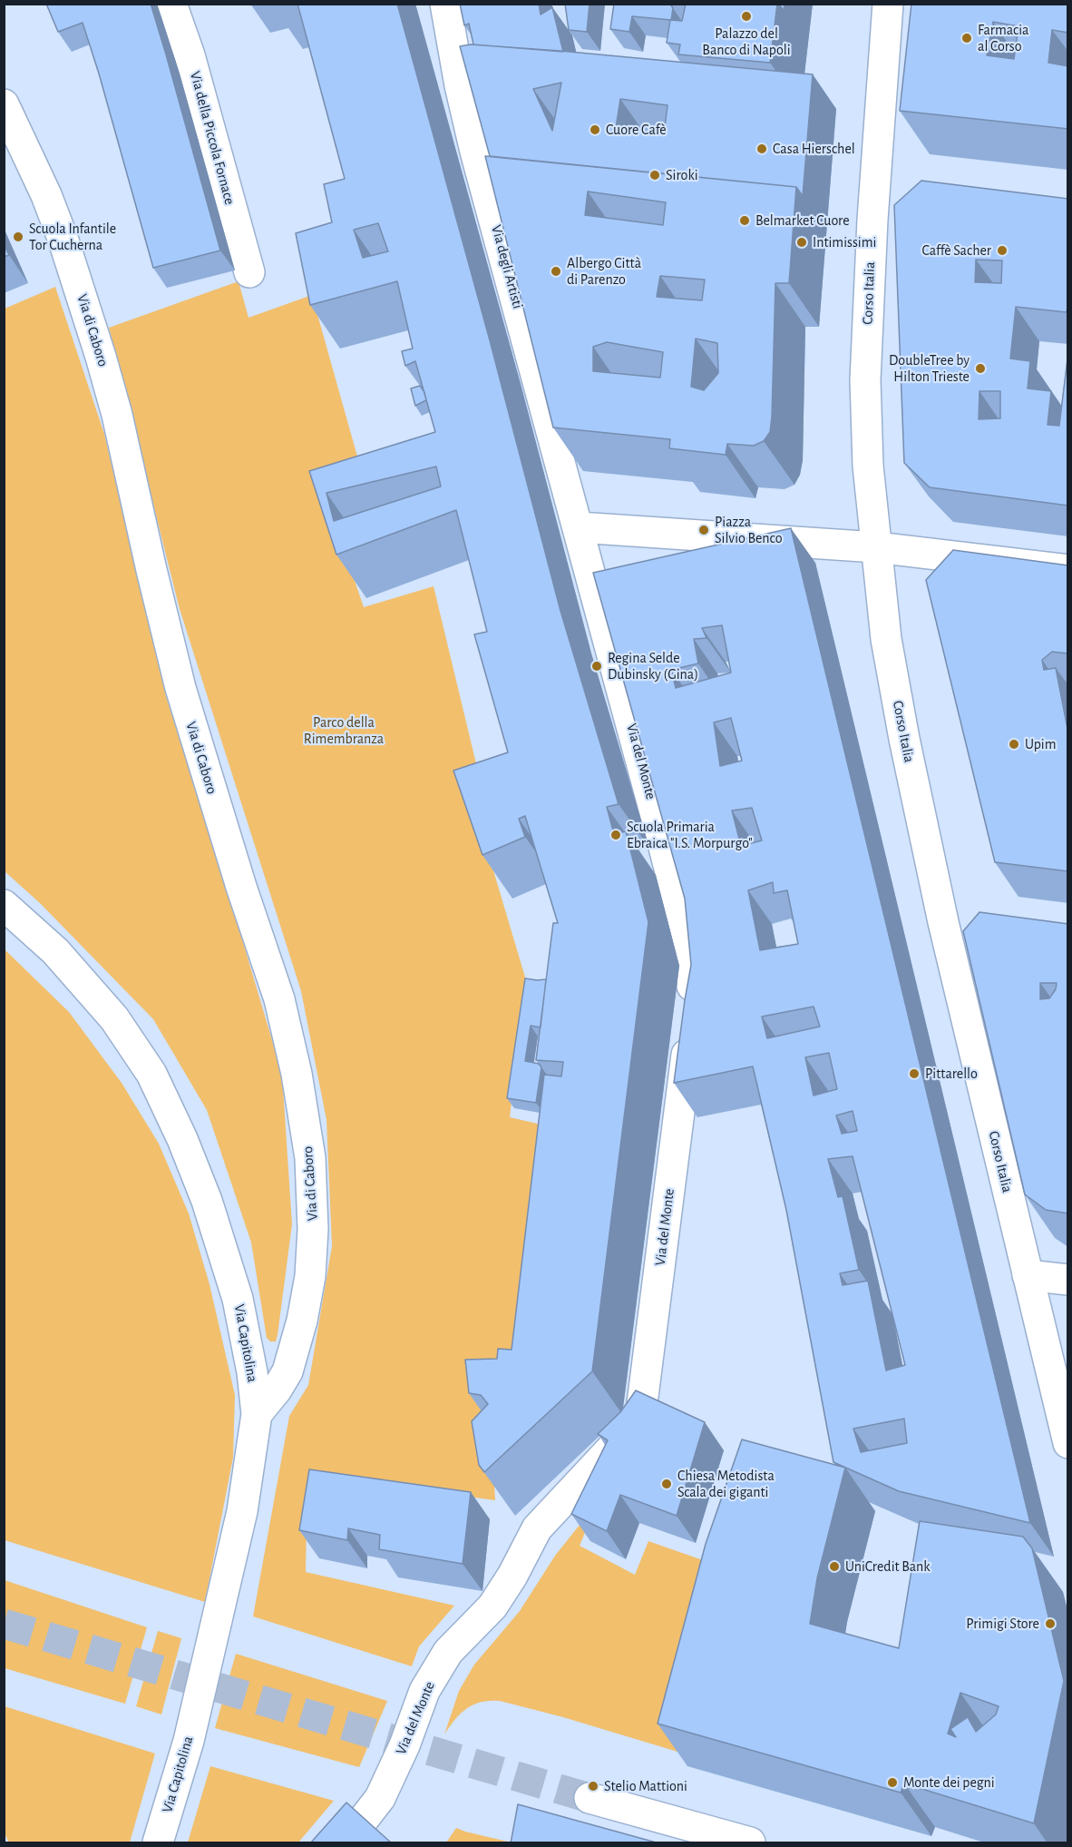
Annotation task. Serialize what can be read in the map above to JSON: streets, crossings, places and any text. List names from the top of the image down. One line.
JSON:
{"streets":{"street":["Via della Piccola Fornace","Via degli Artisti","Corso Italia","Via di Caboro","Via del Monte","Via Capitolina"]},"crossings":[["Via degli Artisti","Via del Monte"],["Via di Caboro","Via Capitolina"]],"parks":["Parco della Rimembranza"],"places":["Palazzo del Banco di Napoli","Farmacia al Corso","Cuore Cafè","Casa Hierschel","Siroki","Belmarket Cuore","Scuola Infantile Tor Cucherna","Intimissimi","Caffè Sacher","Albergo Città di Parenzo","DoubleTree by Hilton Trieste","Piazza Silvio Benco","Regina Selde Dubinsky (Gina)","Upim","Scuola Primaria Ebraica \"I.S. Morpurgo\"","Pittarello","Chiesa Metodista Scala dei giganti","UniCredit Bank","Primigi Store","Monte dei pegni","Stelio Mattioni"]}
